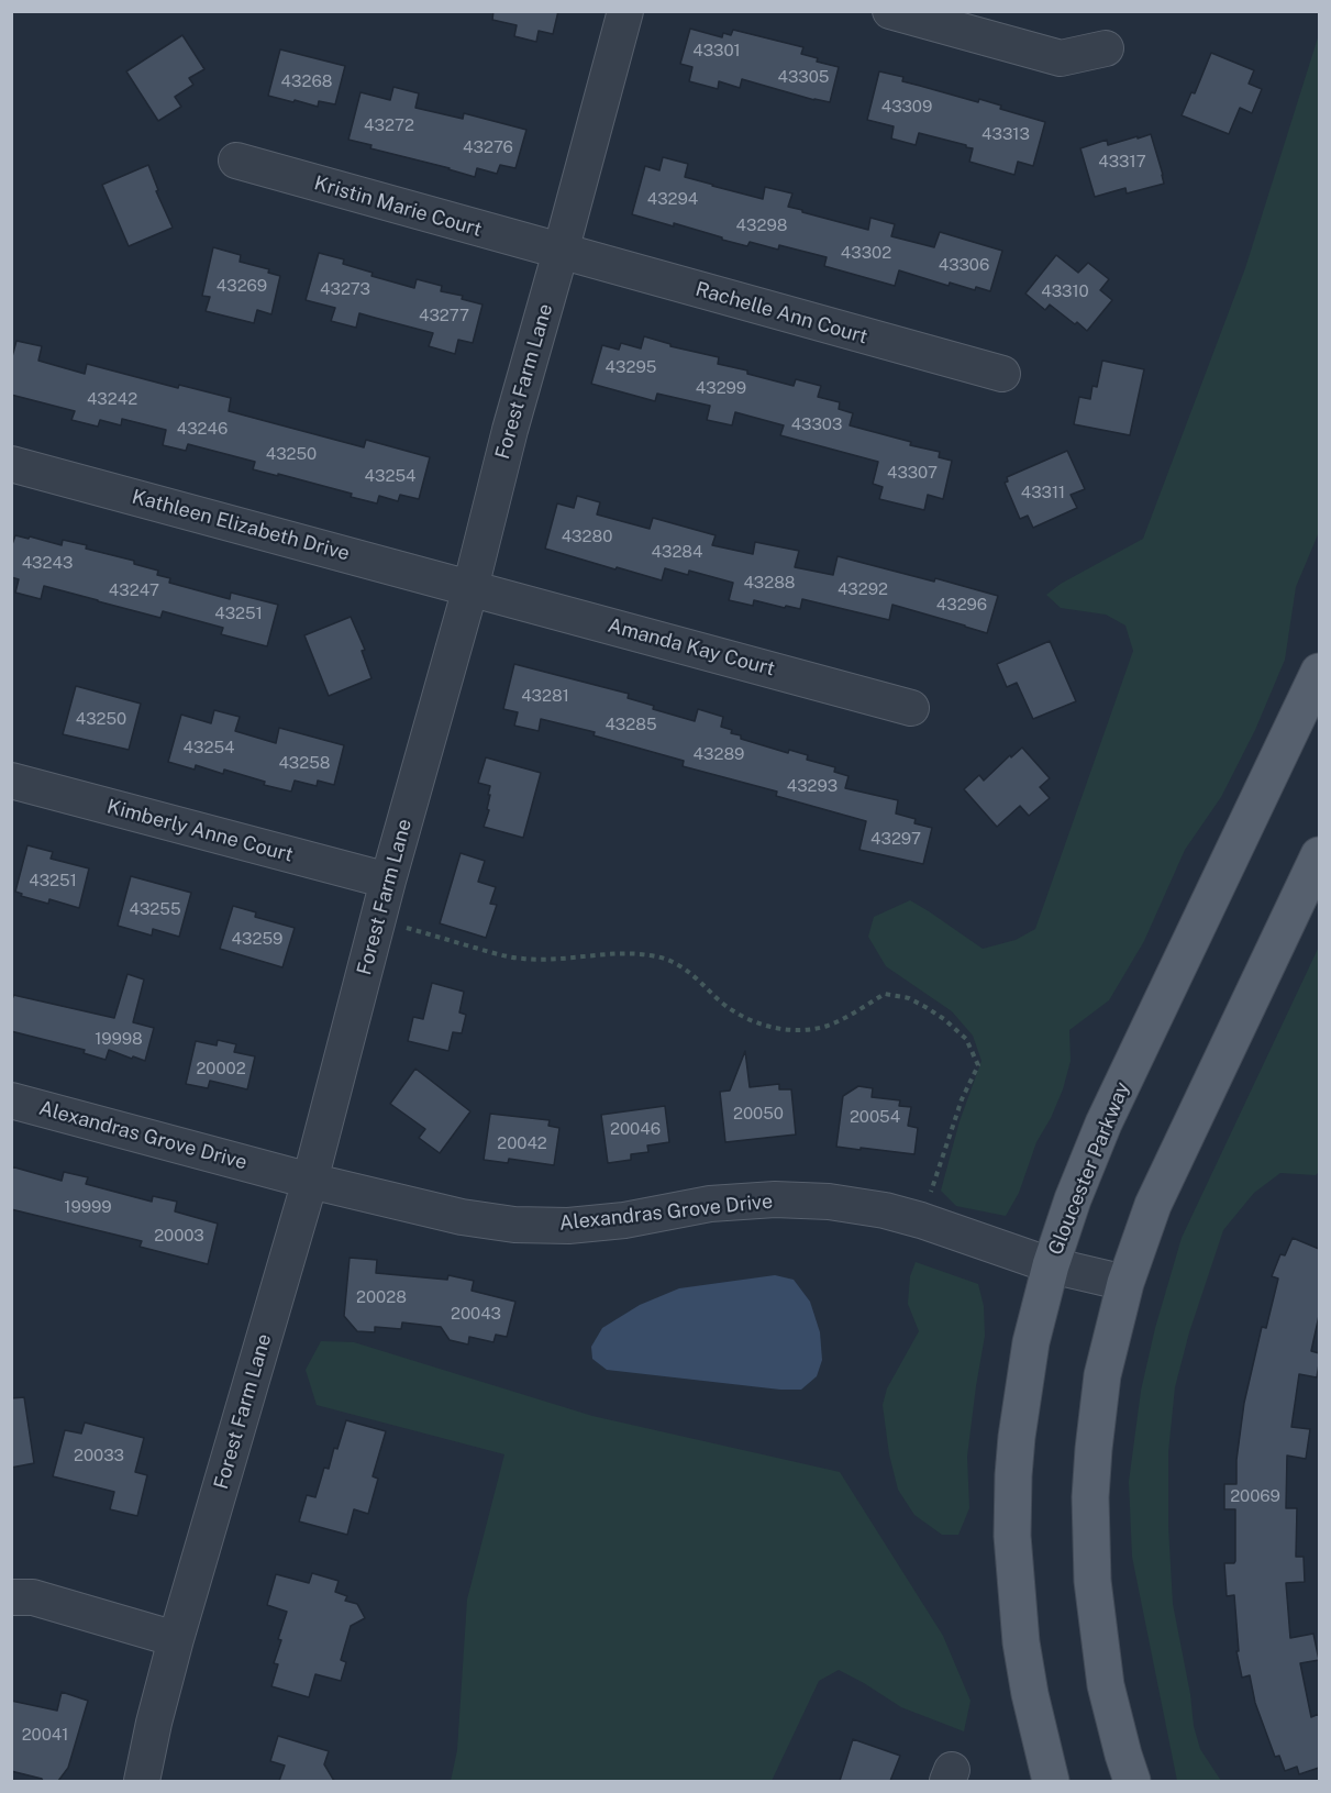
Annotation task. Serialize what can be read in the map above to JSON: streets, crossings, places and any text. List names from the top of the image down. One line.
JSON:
{"streets":{"main road":["Gloucester Parkway"],"street":["Kristin Marie Court","Rachelle Ann Court","Forest Farm Lane","Kathleen Elizabeth Drive","Amanda Kay Court","Kimberly Anne Court","Alexandras Grove Drive"]},"crossings":[["Kristin Marie Court","Rachelle Ann Court"],["Kristin Marie Court","Forest Farm Lane"],["Rachelle Ann Court","Forest Farm Lane"],["Forest Farm Lane","Kathleen Elizabeth Drive"],["Forest Farm Lane","Amanda Kay Court"],["Forest Farm Lane","Kimberly Anne Court"],["Forest Farm Lane","Alexandras Grove Drive"],["Kathleen Elizabeth Drive","Amanda Kay Court"],["Alexandras Grove Drive","Gloucester Parkway"]],"house_numbers":["43301","43305","43268","43309","43272","43313","43276","43317","43294","43298","43302","43306","43269","43273","43310","43277","43295","43299","43242","43303","43246","43250","43307","43254","43311","43280","43284","43243","43288","43292","43247","43296","43251","43281","43250","43285","43254","43289","43258","43293","43297","43251","43255","43259","19998","20002","20050","20054","20046","20042","19999","20003","20028","20043","20033","20069","20041"]}
